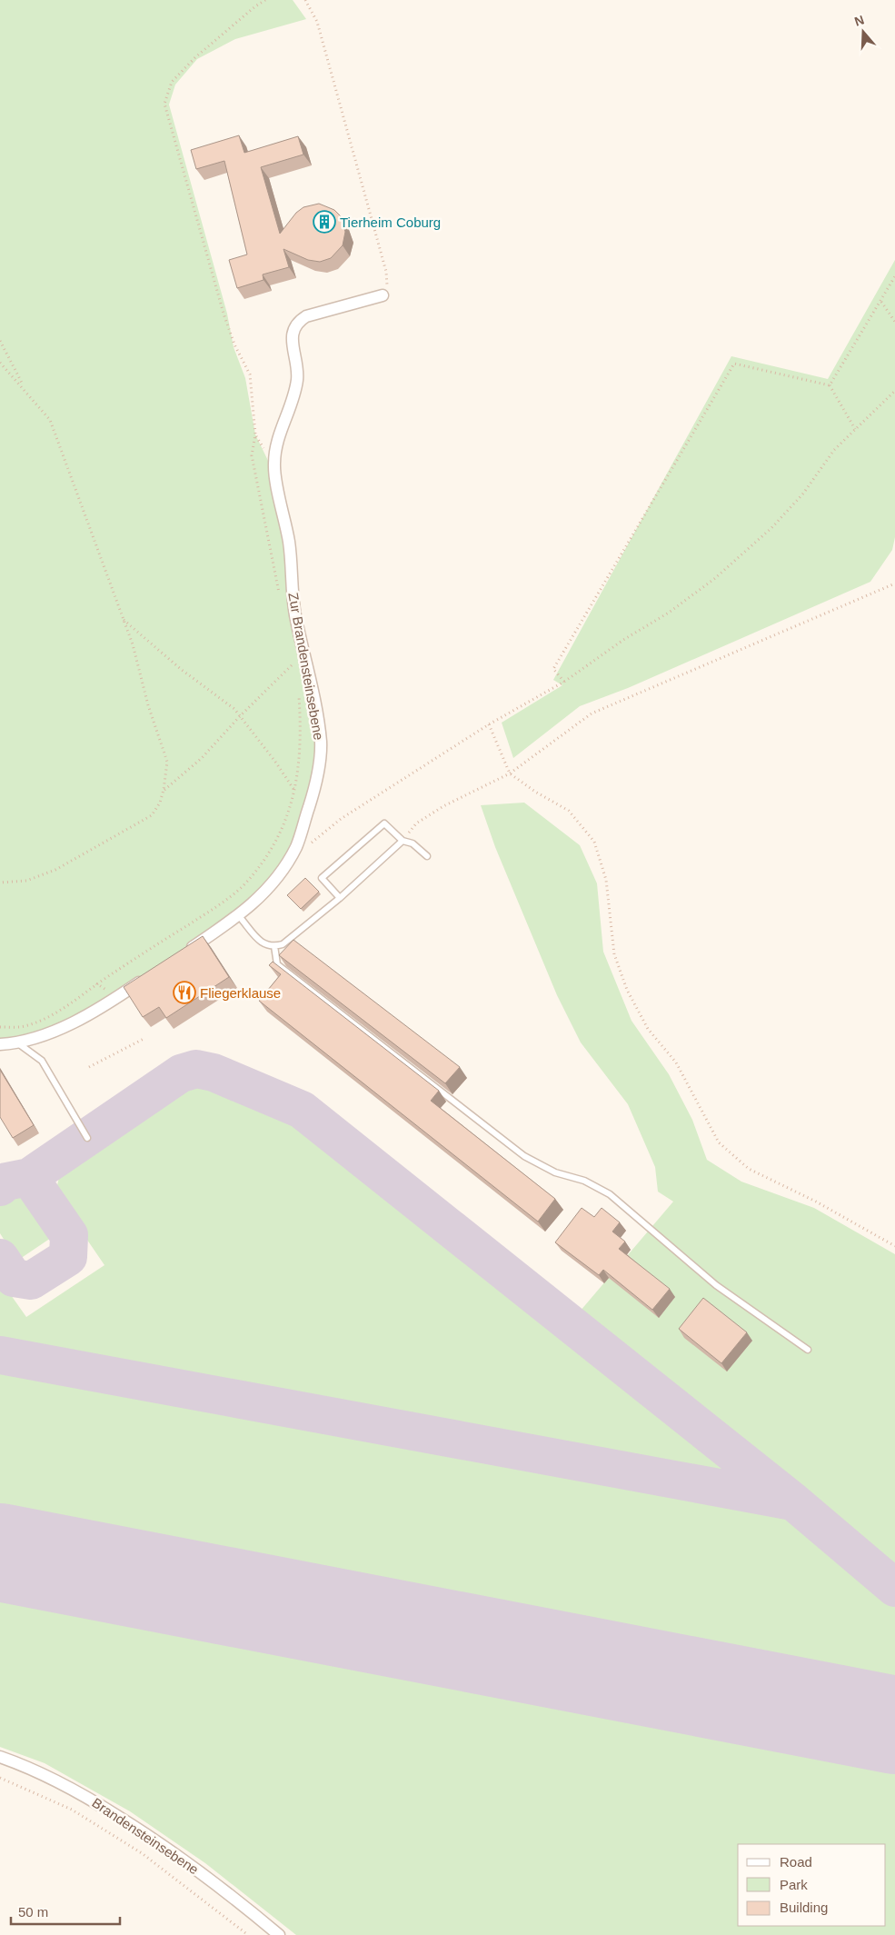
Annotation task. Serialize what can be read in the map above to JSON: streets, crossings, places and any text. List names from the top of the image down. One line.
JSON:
{"streets":{"street":["Zur Brandensteinsebene","Brandensteinsebene"]},"places":{"building":["Tierheim Coburg"],"restaurant":["Fliegerklause"]},"legend":["Road","Park","Building"],"scale_bar":"50 m","north":"top"}
